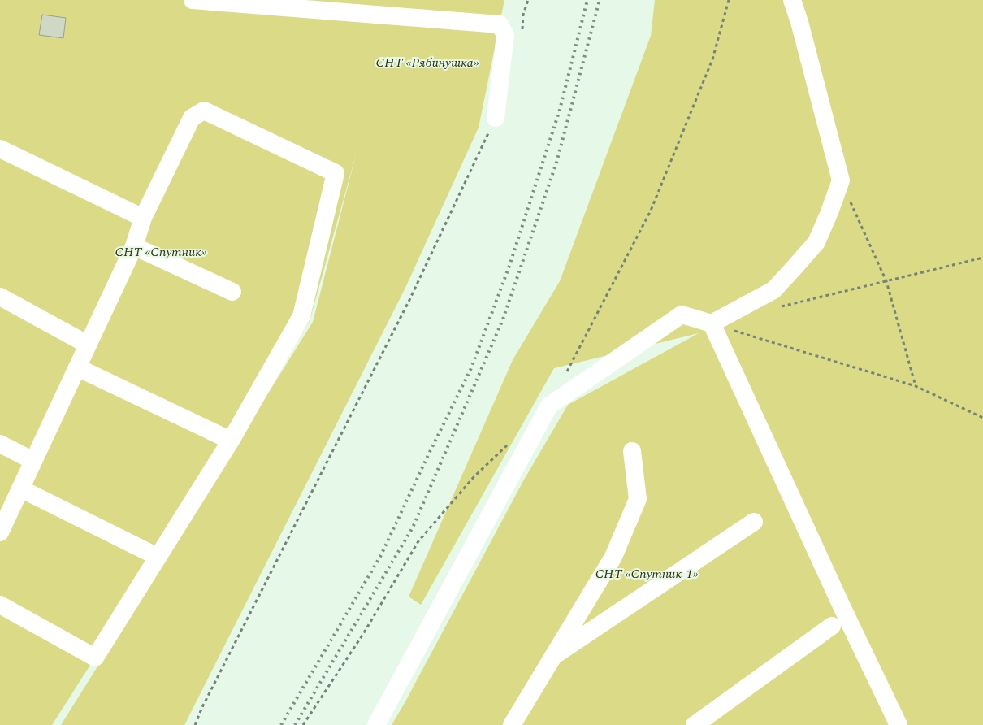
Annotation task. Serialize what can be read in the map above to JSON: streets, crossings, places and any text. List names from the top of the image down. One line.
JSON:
{"parks":["СНТ «Рябинушка»","СНТ «Спутник»","СНТ «Спутник-1»"]}
